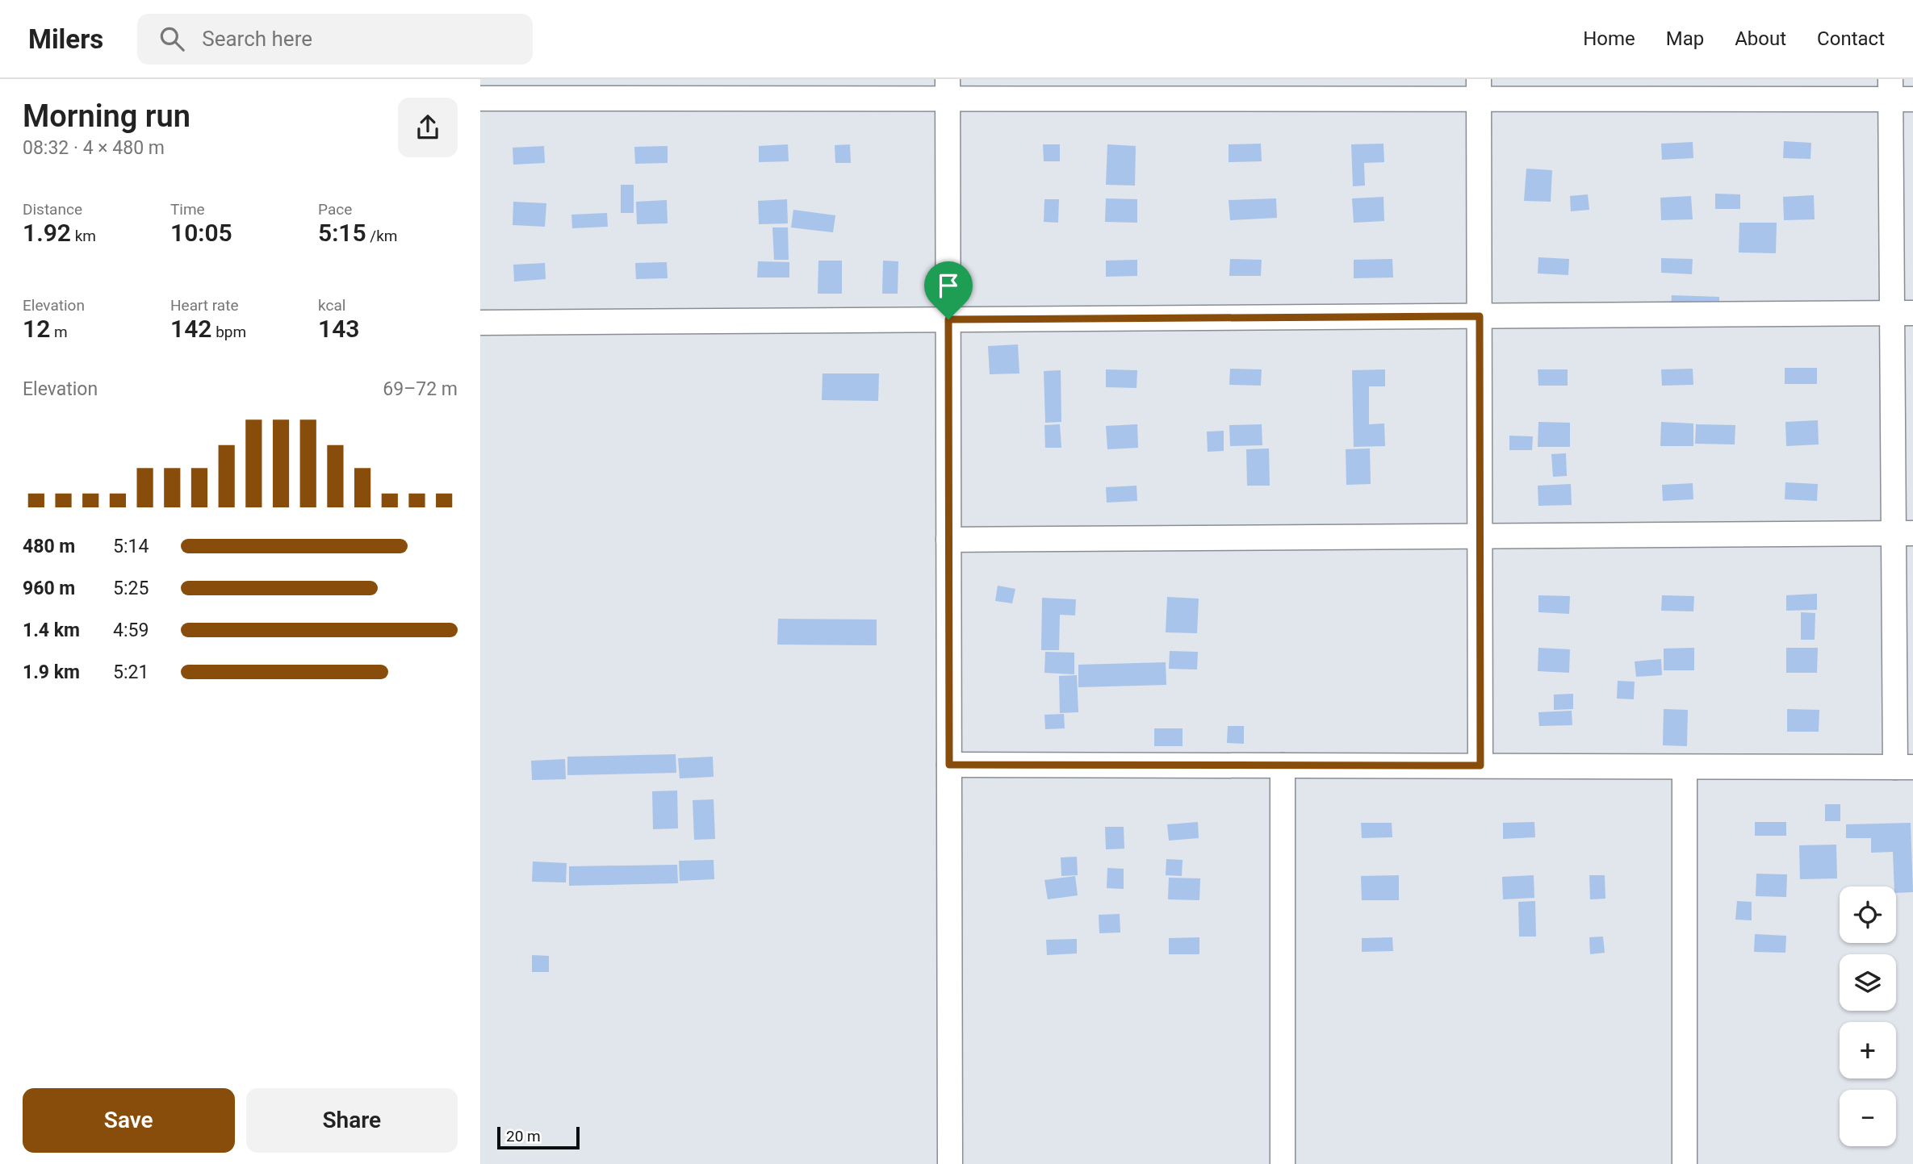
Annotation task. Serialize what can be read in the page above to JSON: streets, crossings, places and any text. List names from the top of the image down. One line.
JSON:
{"scale_bar":"20 m","page":{"header":"Milers","search":"Search here","nav":["Home","Map","About","Contact"],"heading":["Morning run","08:32 · 4 × 480 m"],"stats":[["Distance","1.92 km"],["Time","10:05"],["Pace","5:15 /km"],["Elevation","12 m"],["Heart rate","142 bpm"],["kcal","143"]],"chart":["Elevation","69–72 m"],"list":[{"name":"480 m","note":"5:14"},{"name":"960 m","note":"5:25"},{"name":"1.4 km","note":"4:59"},{"name":"1.9 km","note":"5:21"}],"map_buttons":["+","−"],"buttons":["Save","Share"],"scale":"20 m"}}
